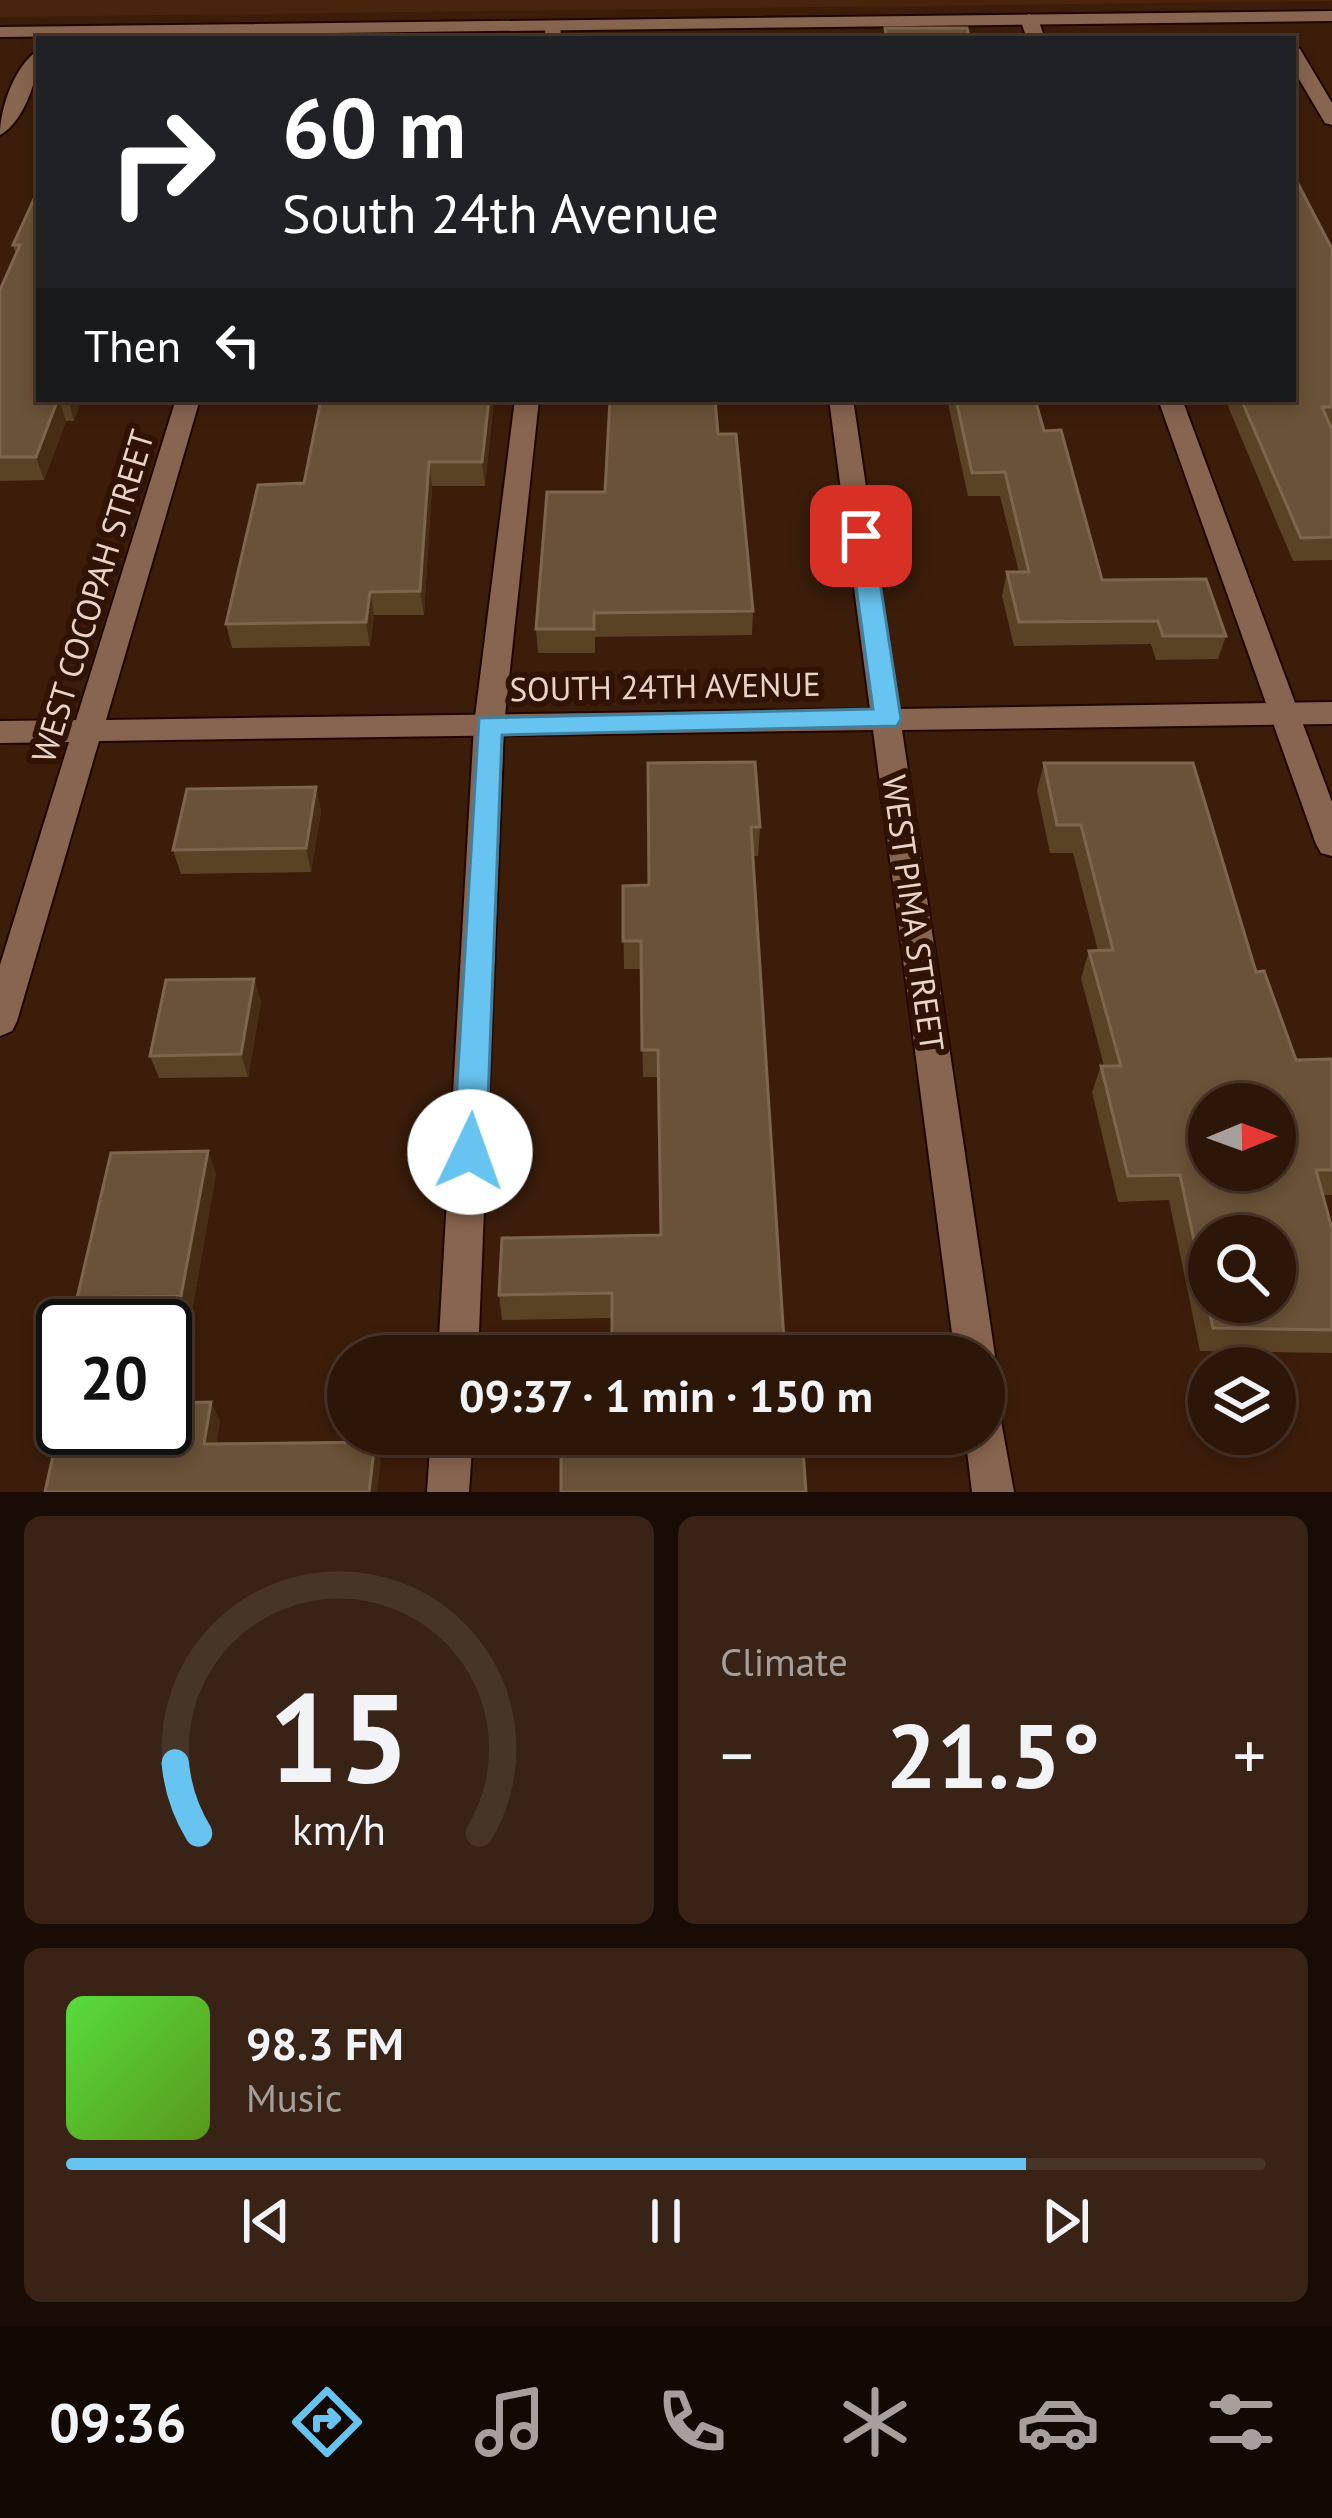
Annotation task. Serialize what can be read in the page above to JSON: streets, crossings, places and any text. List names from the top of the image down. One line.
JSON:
{"streets":{"street":["WEST COCOPAH STREET","SOUTH 24TH AVENUE","WEST PIMA STREET"]},"crossings":[["WEST COCOPAH STREET","SOUTH 24TH AVENUE"],["SOUTH 24TH AVENUE","WEST PIMA STREET"]],"north":"right","page":{"turn":["60 m","South 24th Avenue"],"then":"Then","limit":"20","trip":"09:37 · 1 min · 150 m","tile":"Climate","heat":["−","21.5°","+"],"song":["98.3 FM","Music"],"tabs":"09:36","gauge":["15","km/h"]}}
